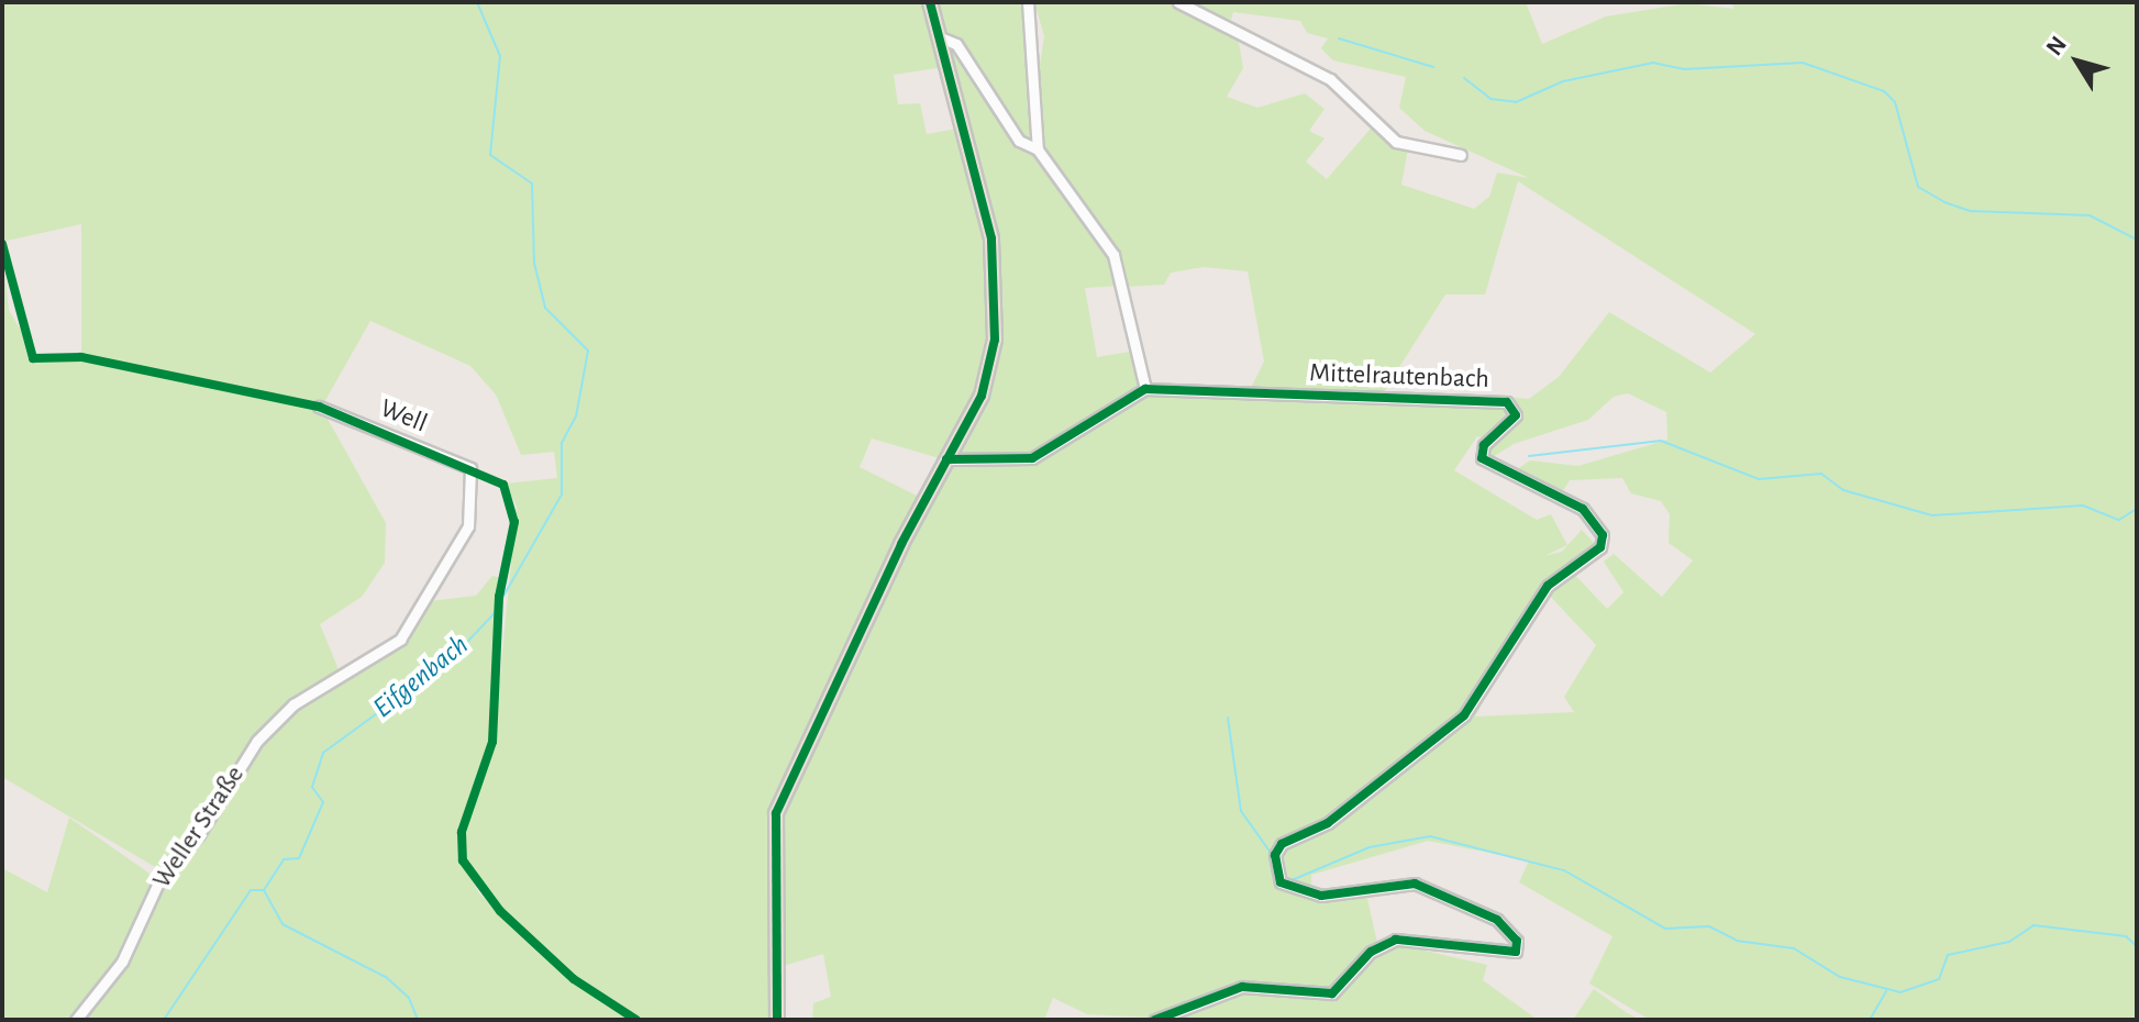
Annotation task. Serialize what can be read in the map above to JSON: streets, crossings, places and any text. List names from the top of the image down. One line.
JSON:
{"streets":{"street":["Mittelrautenbach","Well","Weller Straße"]},"crossings":[["Well","Weller Straße"]],"water":["Eifgenbach"],"north":"top left"}
